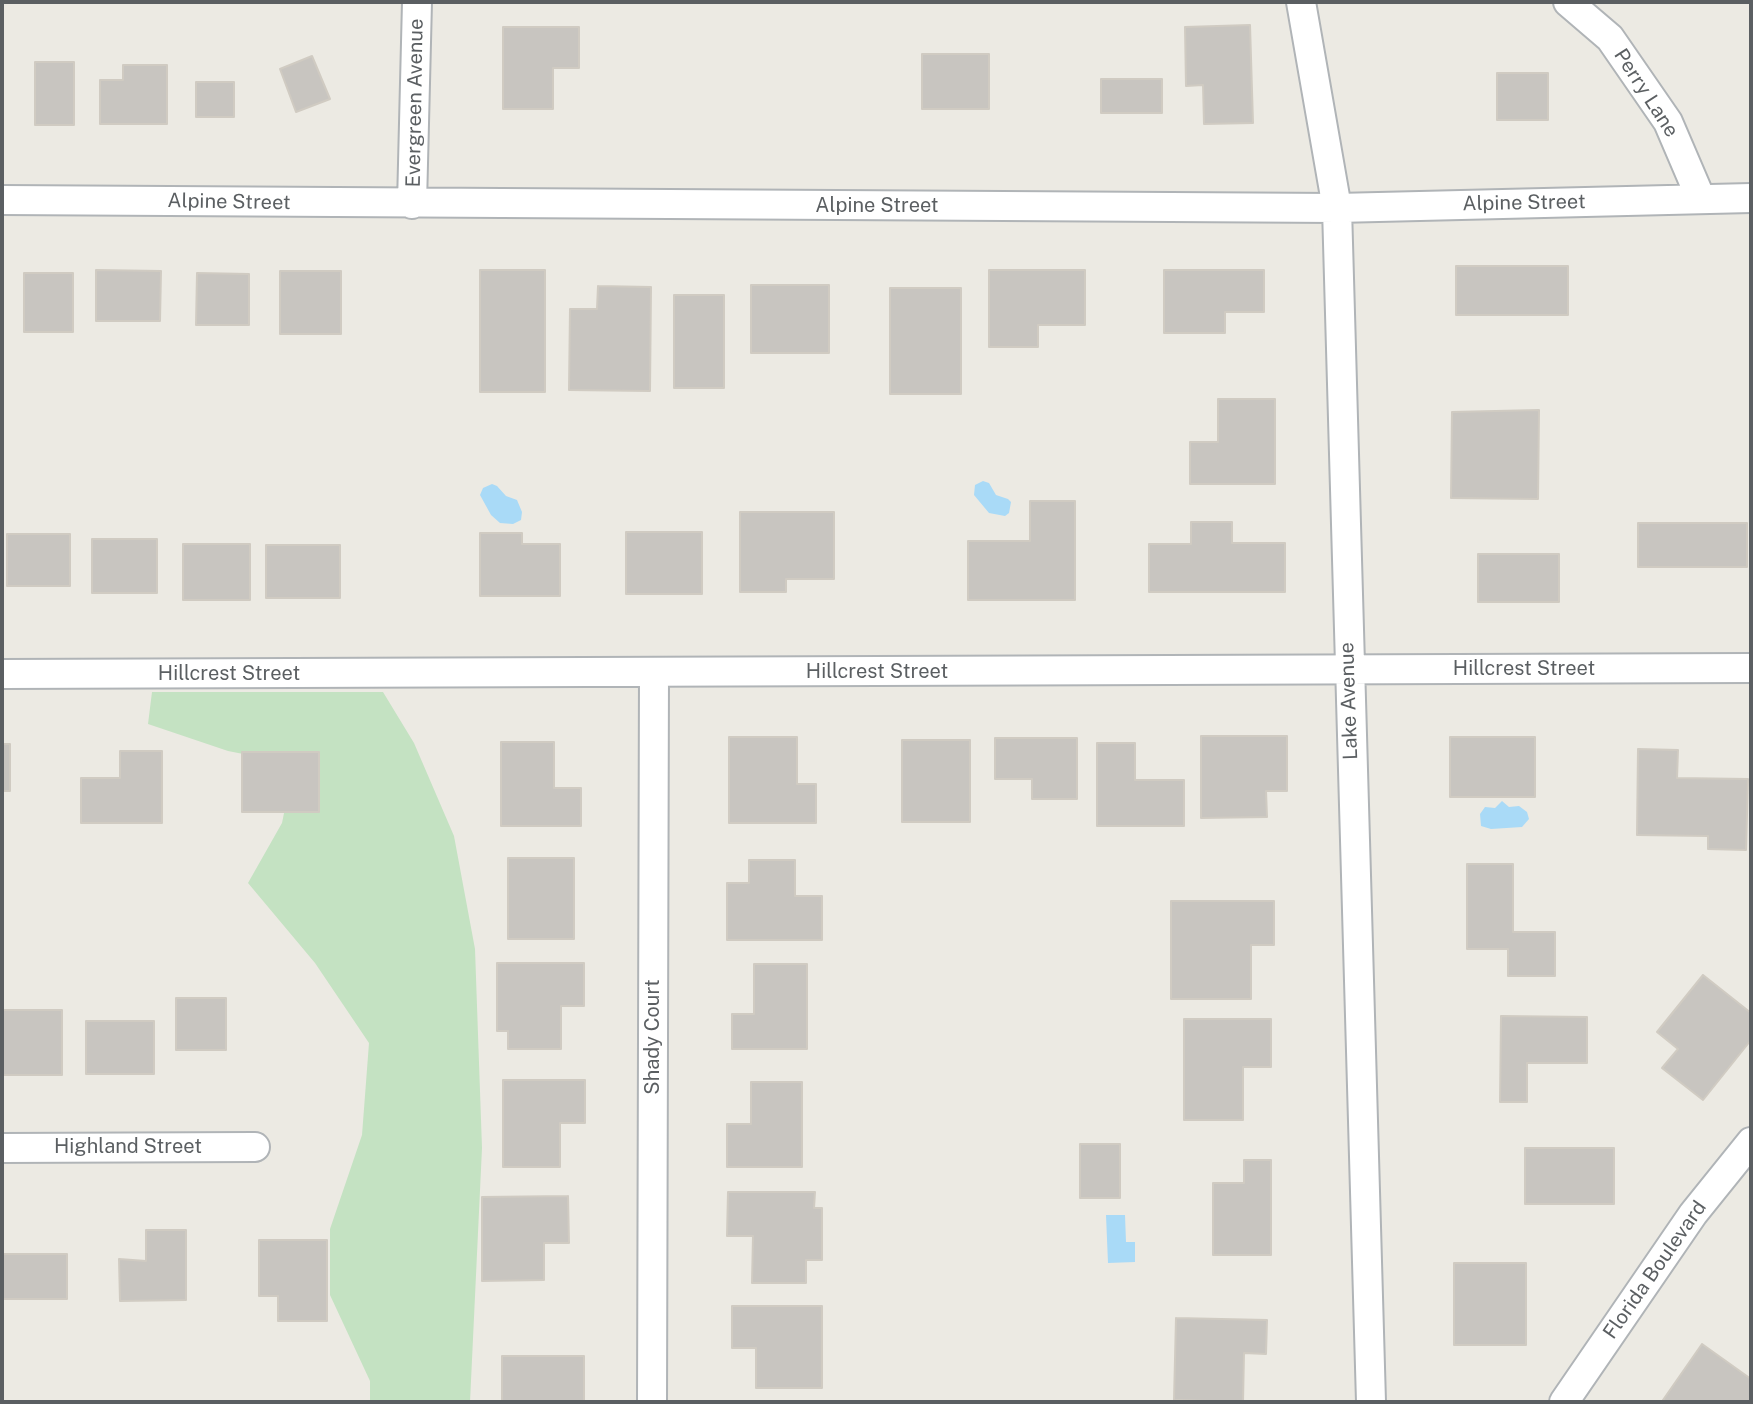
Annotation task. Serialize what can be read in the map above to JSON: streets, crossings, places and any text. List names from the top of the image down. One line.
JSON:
{"streets":{"street":["Perry Lane","Evergreen Avenue","Alpine Street","Hillcrest Street","Lake Avenue","Shady Court","Highland Street","Florida Boulevard"]},"crossings":[["Perry Lane","Alpine Street"],["Evergreen Avenue","Alpine Street"],["Alpine Street","Lake Avenue"],["Hillcrest Street","Lake Avenue"],["Hillcrest Street","Shady Court"]]}
